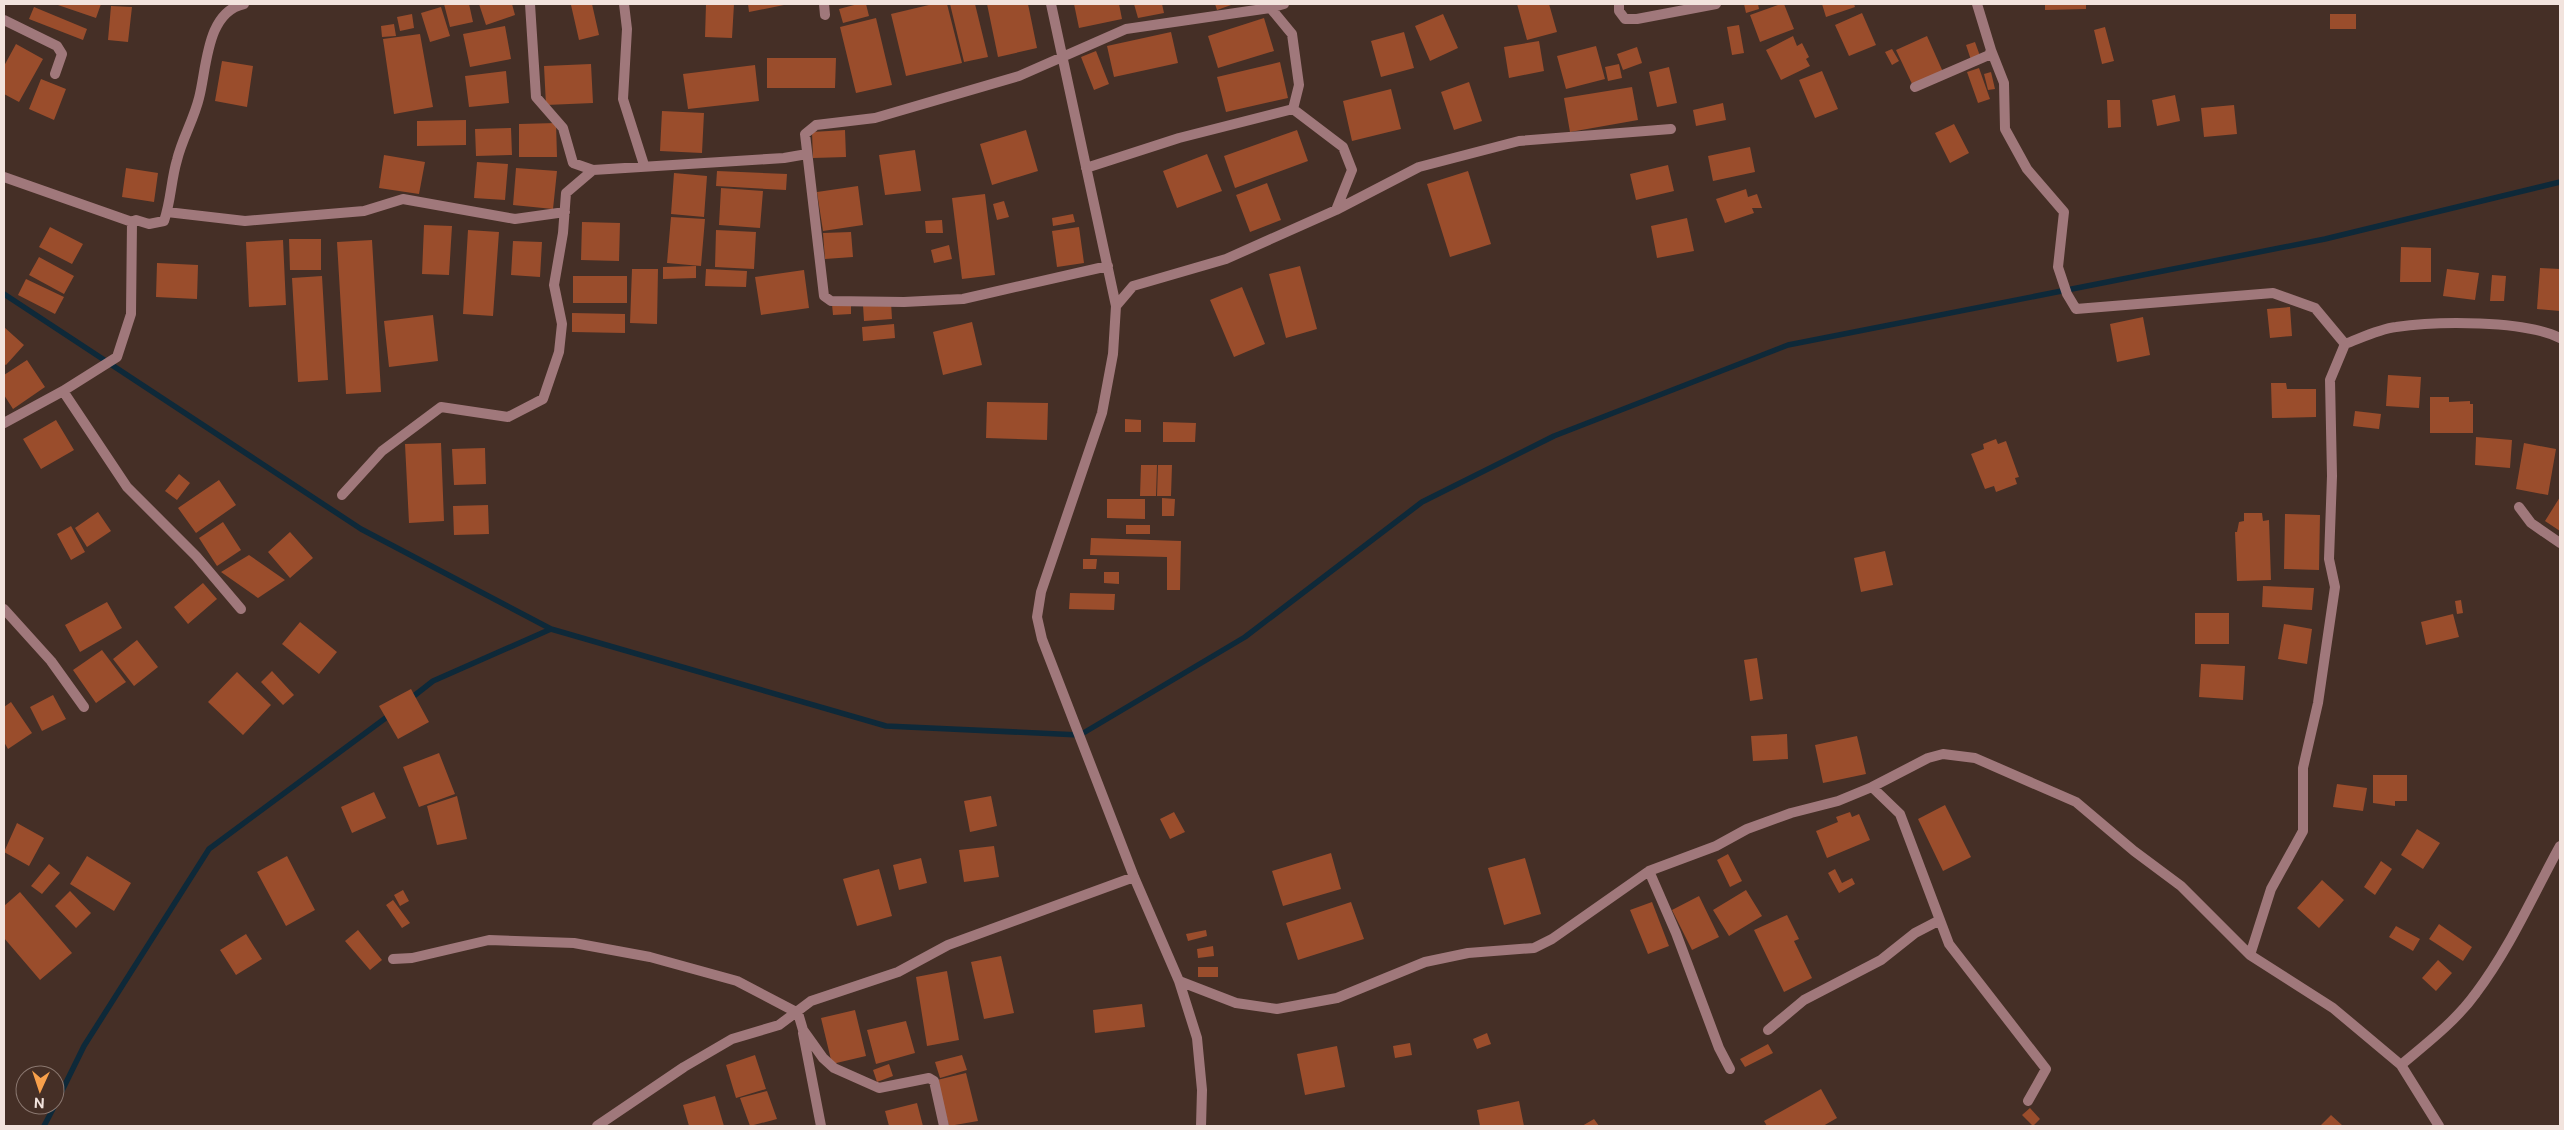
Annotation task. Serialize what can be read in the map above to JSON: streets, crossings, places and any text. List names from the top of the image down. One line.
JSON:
{"north":"bottom"}
